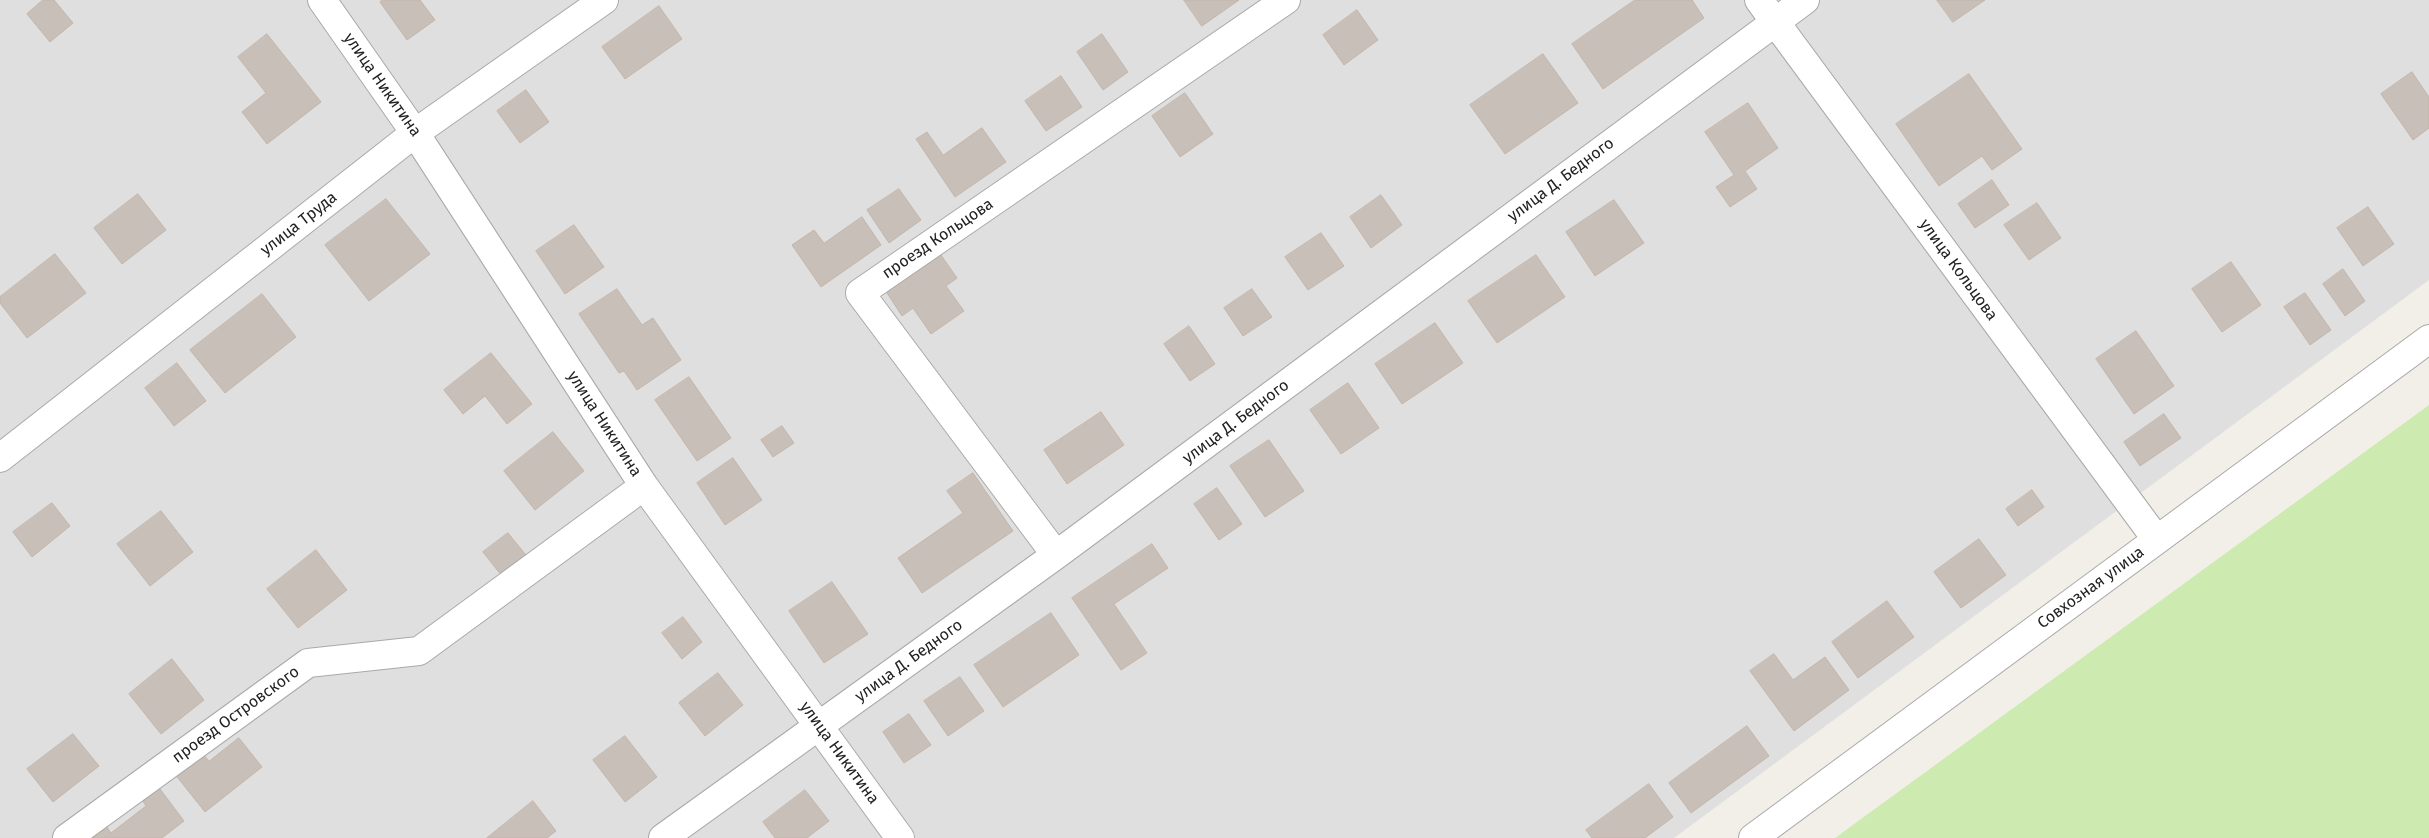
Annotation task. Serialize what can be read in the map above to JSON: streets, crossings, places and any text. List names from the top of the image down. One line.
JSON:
{"streets":{"street":["улица Никитина","улица Д. Бедного","улица Труда","проезд Кольцова","улица Кольцова","Совхозная улица","проезд Островского"]},"crossings":[["улица Никитина","улица Д. Бедного"],["улица Никитина","улица Труда"],["улица Никитина","проезд Островского"],["улица Д. Бедного","проезд Кольцова"],["улица Д. Бедного","улица Кольцова"],["улица Кольцова","Совхозная улица"]]}
